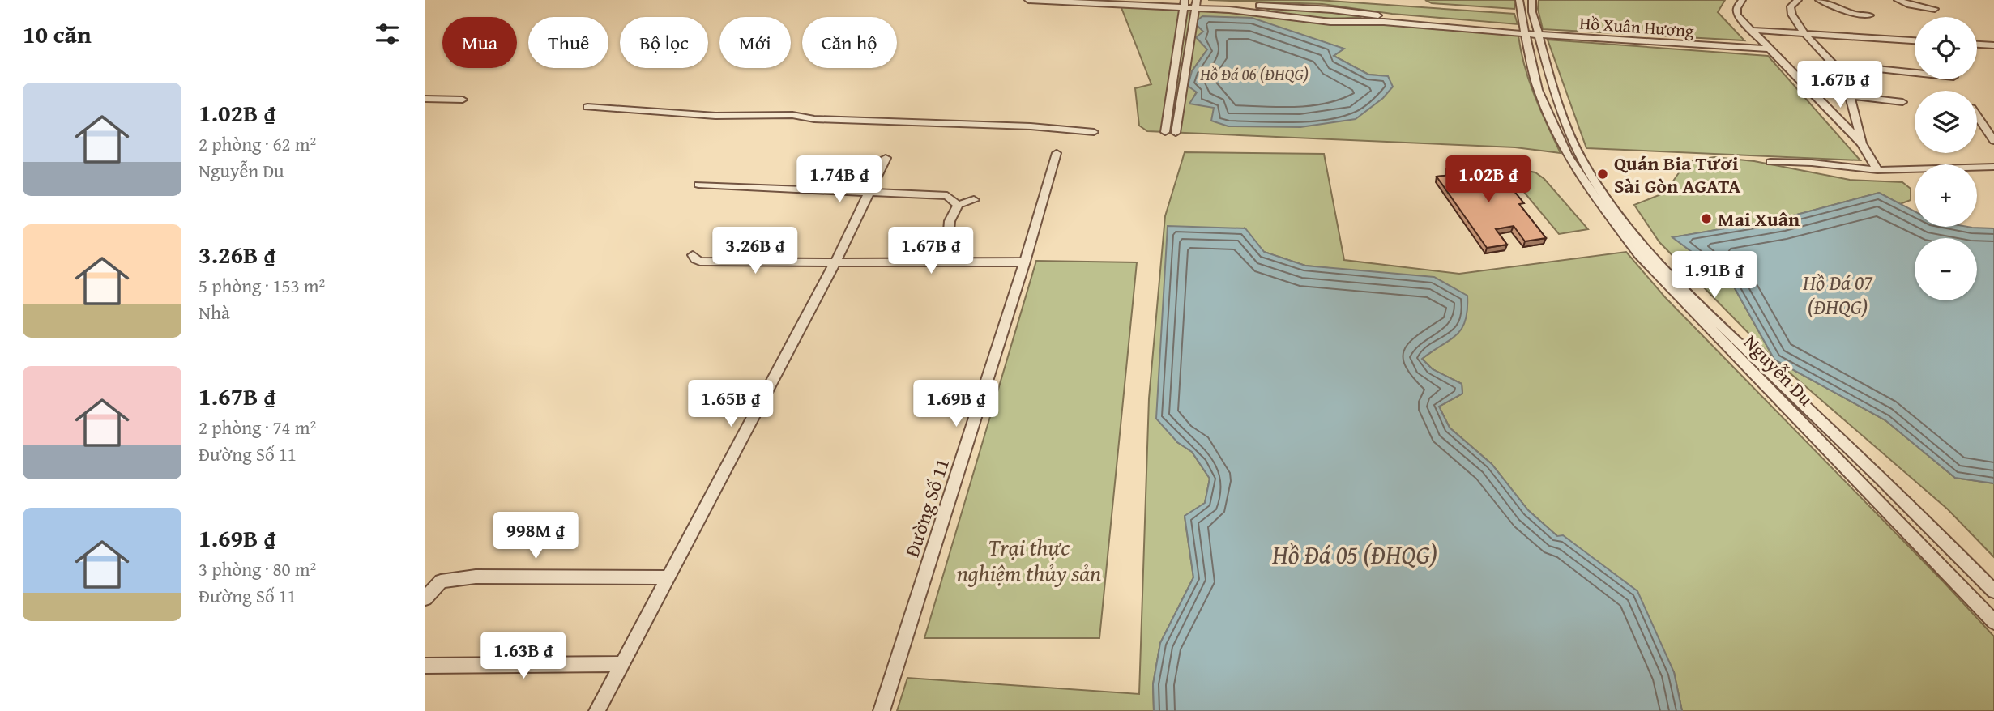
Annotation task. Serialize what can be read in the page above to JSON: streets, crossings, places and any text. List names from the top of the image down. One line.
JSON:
{"streets":{"street":["Hồ Xuân Hương","Nguyễn Du","Đường Số 11"]},"crossings":[["Hồ Xuân Hương","Nguyễn Du"]],"water":["Hồ Đá 06 (ĐHQG)","Hồ Đá 07 (ĐHQG)","Hồ Đá 05 (ĐHQG)"],"parks":["Trại thực nghiệm thủy sản"],"places":["Quán Bia Tươi Sài Gòn AGATA","Mai Xuân"],"page":{"heading":"10 căn","map_buttons":["+","−"],"chip":["Mua","Thuê","Bộ lọc","Mới","Căn hộ"],"price":["1.67B ₫","1.74B ₫","1.02B ₫","3.26B ₫","1.67B ₫","1.91B ₫","1.65B ₫","1.69B ₫","998M ₫","1.63B ₫"],"list":[{"name":"1.02B ₫","note":"2 phòng · 62 m² · Nguyễn Du"},{"name":"3.26B ₫","note":"5 phòng · 153 m² · Nhà"},{"name":"1.67B ₫","note":"2 phòng · 74 m² · Đường Số 11"},{"name":"1.69B ₫","note":"3 phòng · 80 m² · Đường Số 11"}]}}
